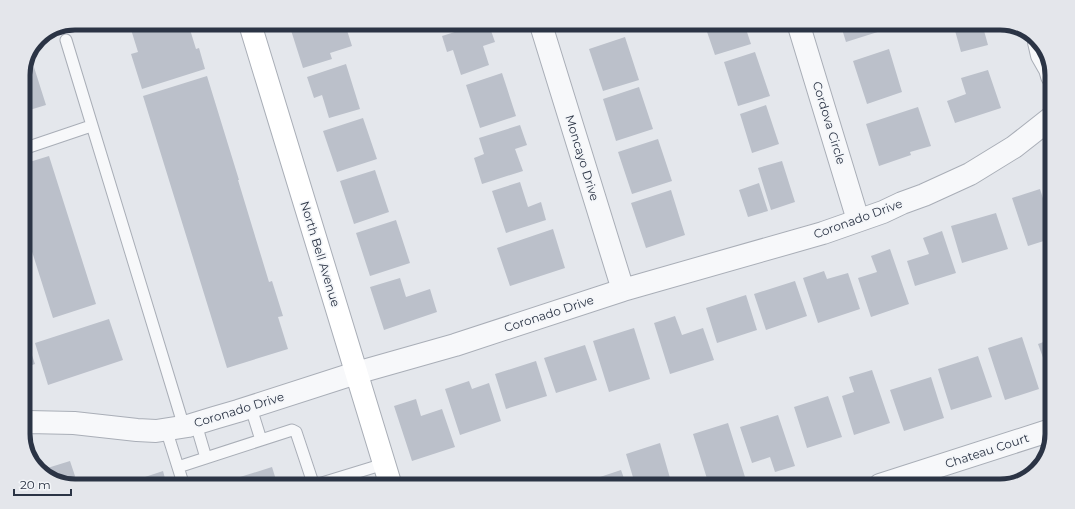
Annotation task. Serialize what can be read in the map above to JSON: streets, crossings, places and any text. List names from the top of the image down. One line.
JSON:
{"streets":{"street":["Cordova Circle","Moncayo Drive","Coronado Drive","North Bell Avenue","Chateau Court"]},"crossings":[["Cordova Circle","Coronado Drive"],["Moncayo Drive","Coronado Drive"],["Coronado Drive","North Bell Avenue"]],"scale_bar":"20 m"}
